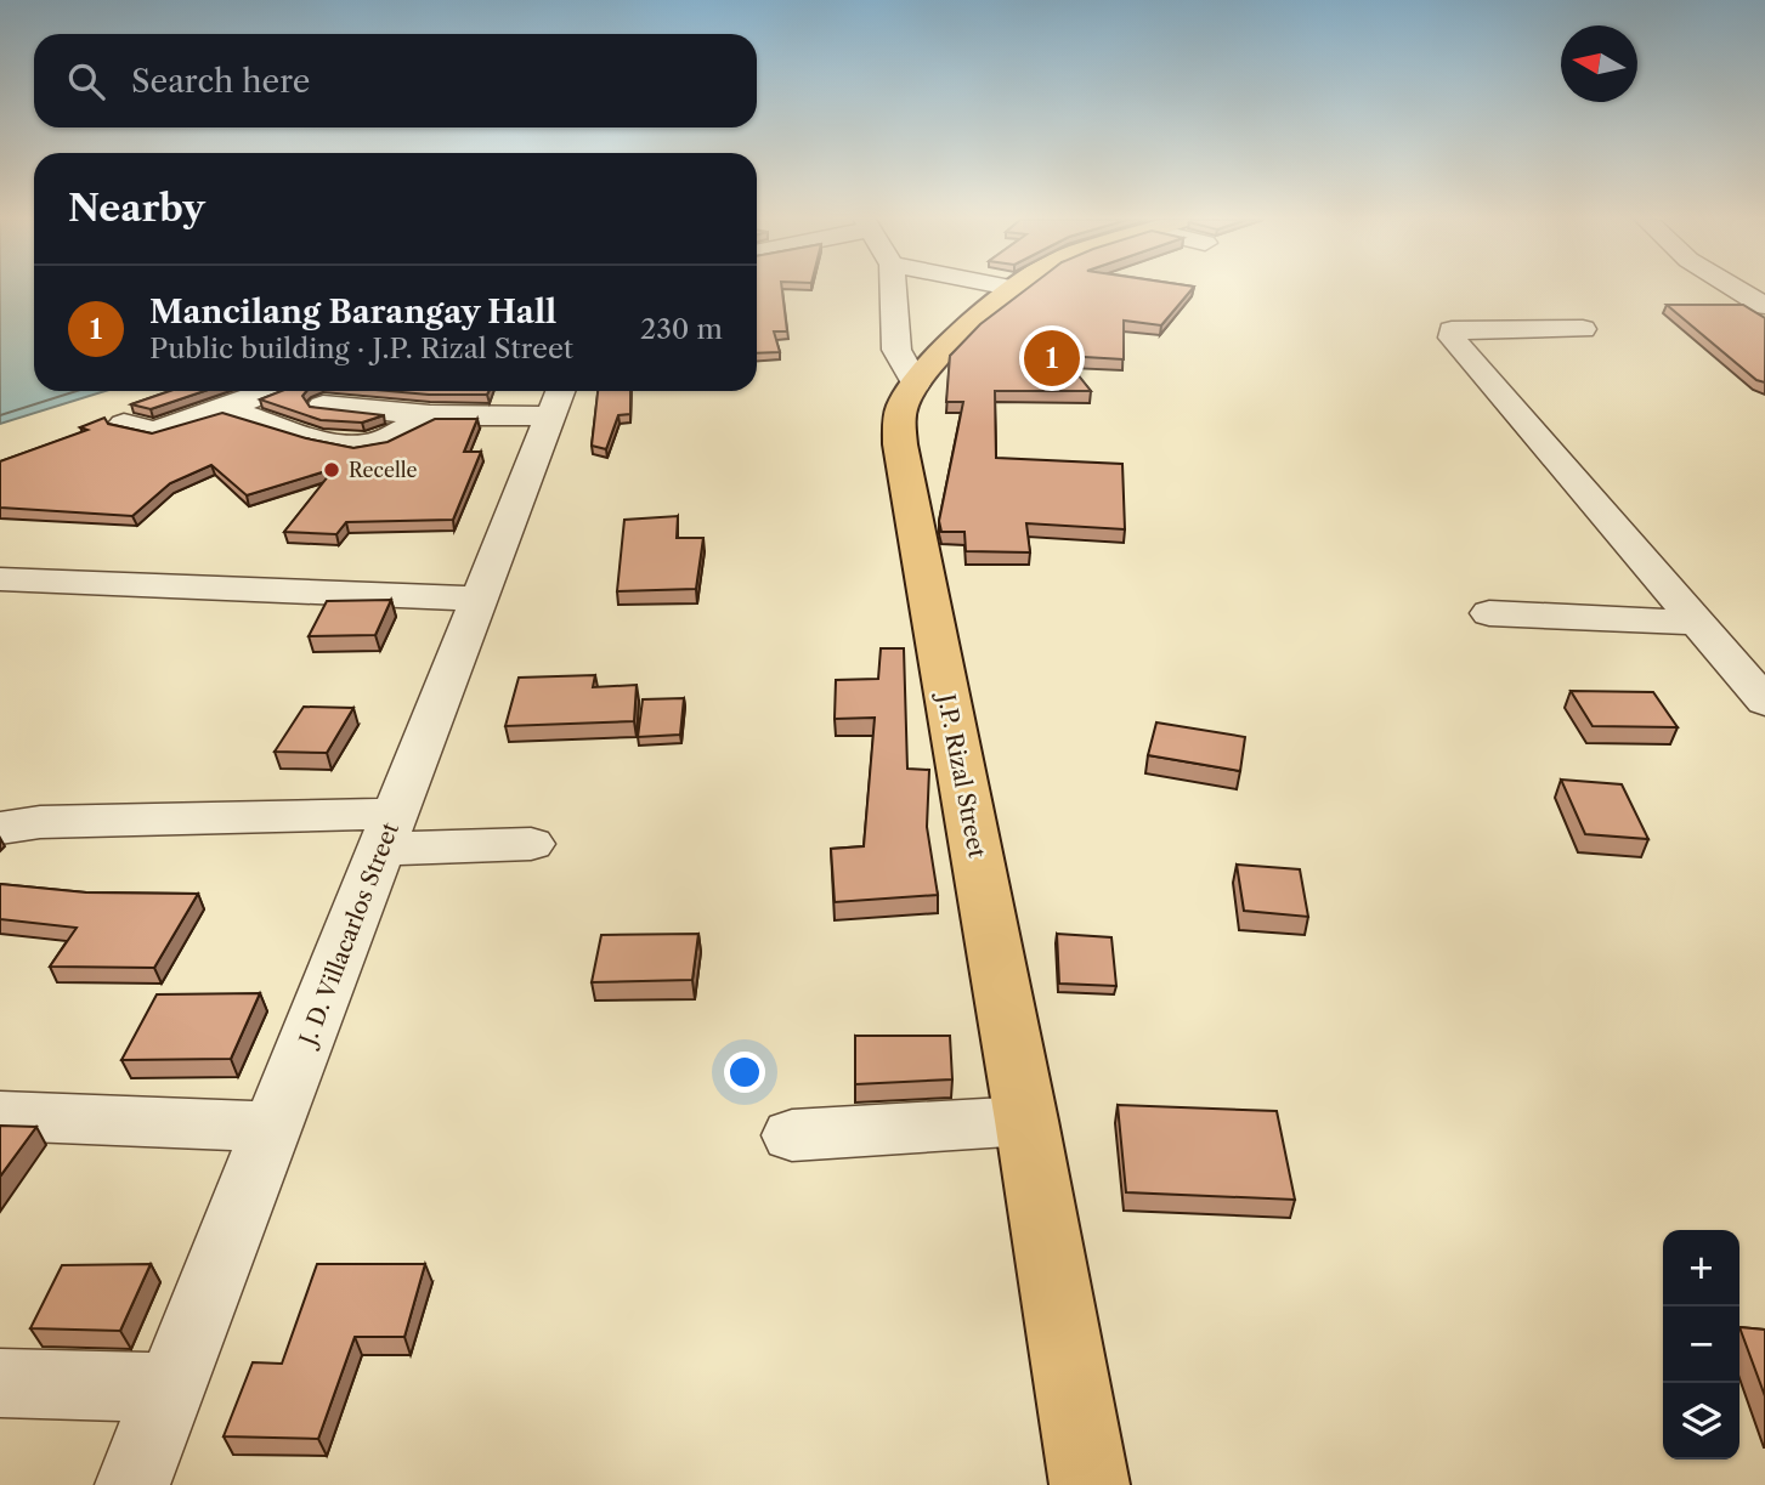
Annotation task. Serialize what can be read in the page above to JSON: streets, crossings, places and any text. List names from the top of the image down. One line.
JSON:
{"streets":{"main road":["J.P. Rizal Street"],"street":["J. D. Villacarlos Street"]},"places":["Recelle"],"north":"left","page":{"search":"Search here","heading":"Nearby","list":[{"mark":"1","name":"Mancilang Barangay Hall","note":"Public building · J.P. Rizal Street","value":"230 m"}],"pins":"1","map_buttons":["+","−"]}}
